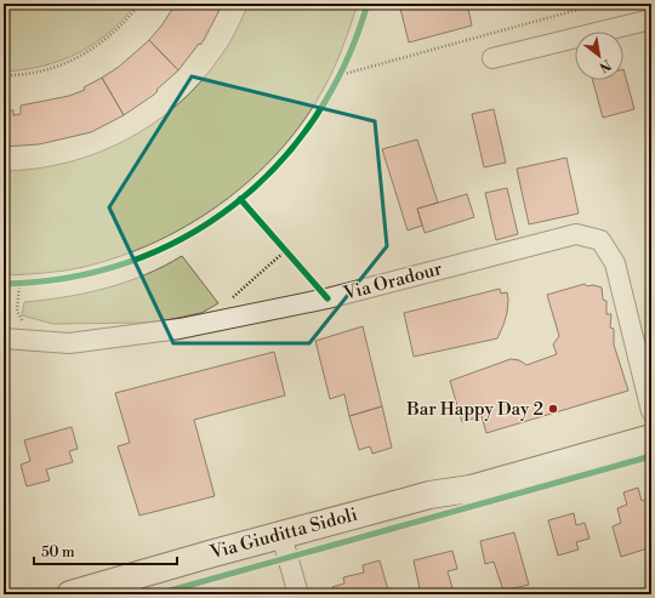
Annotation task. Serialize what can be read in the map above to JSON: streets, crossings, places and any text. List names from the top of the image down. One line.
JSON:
{"streets":{"street":["Via Oradour","Via Giuditta Sidoli"]},"places":["Bar Happy Day 2"],"scale_bar":"50 m","north":"bottom right"}
